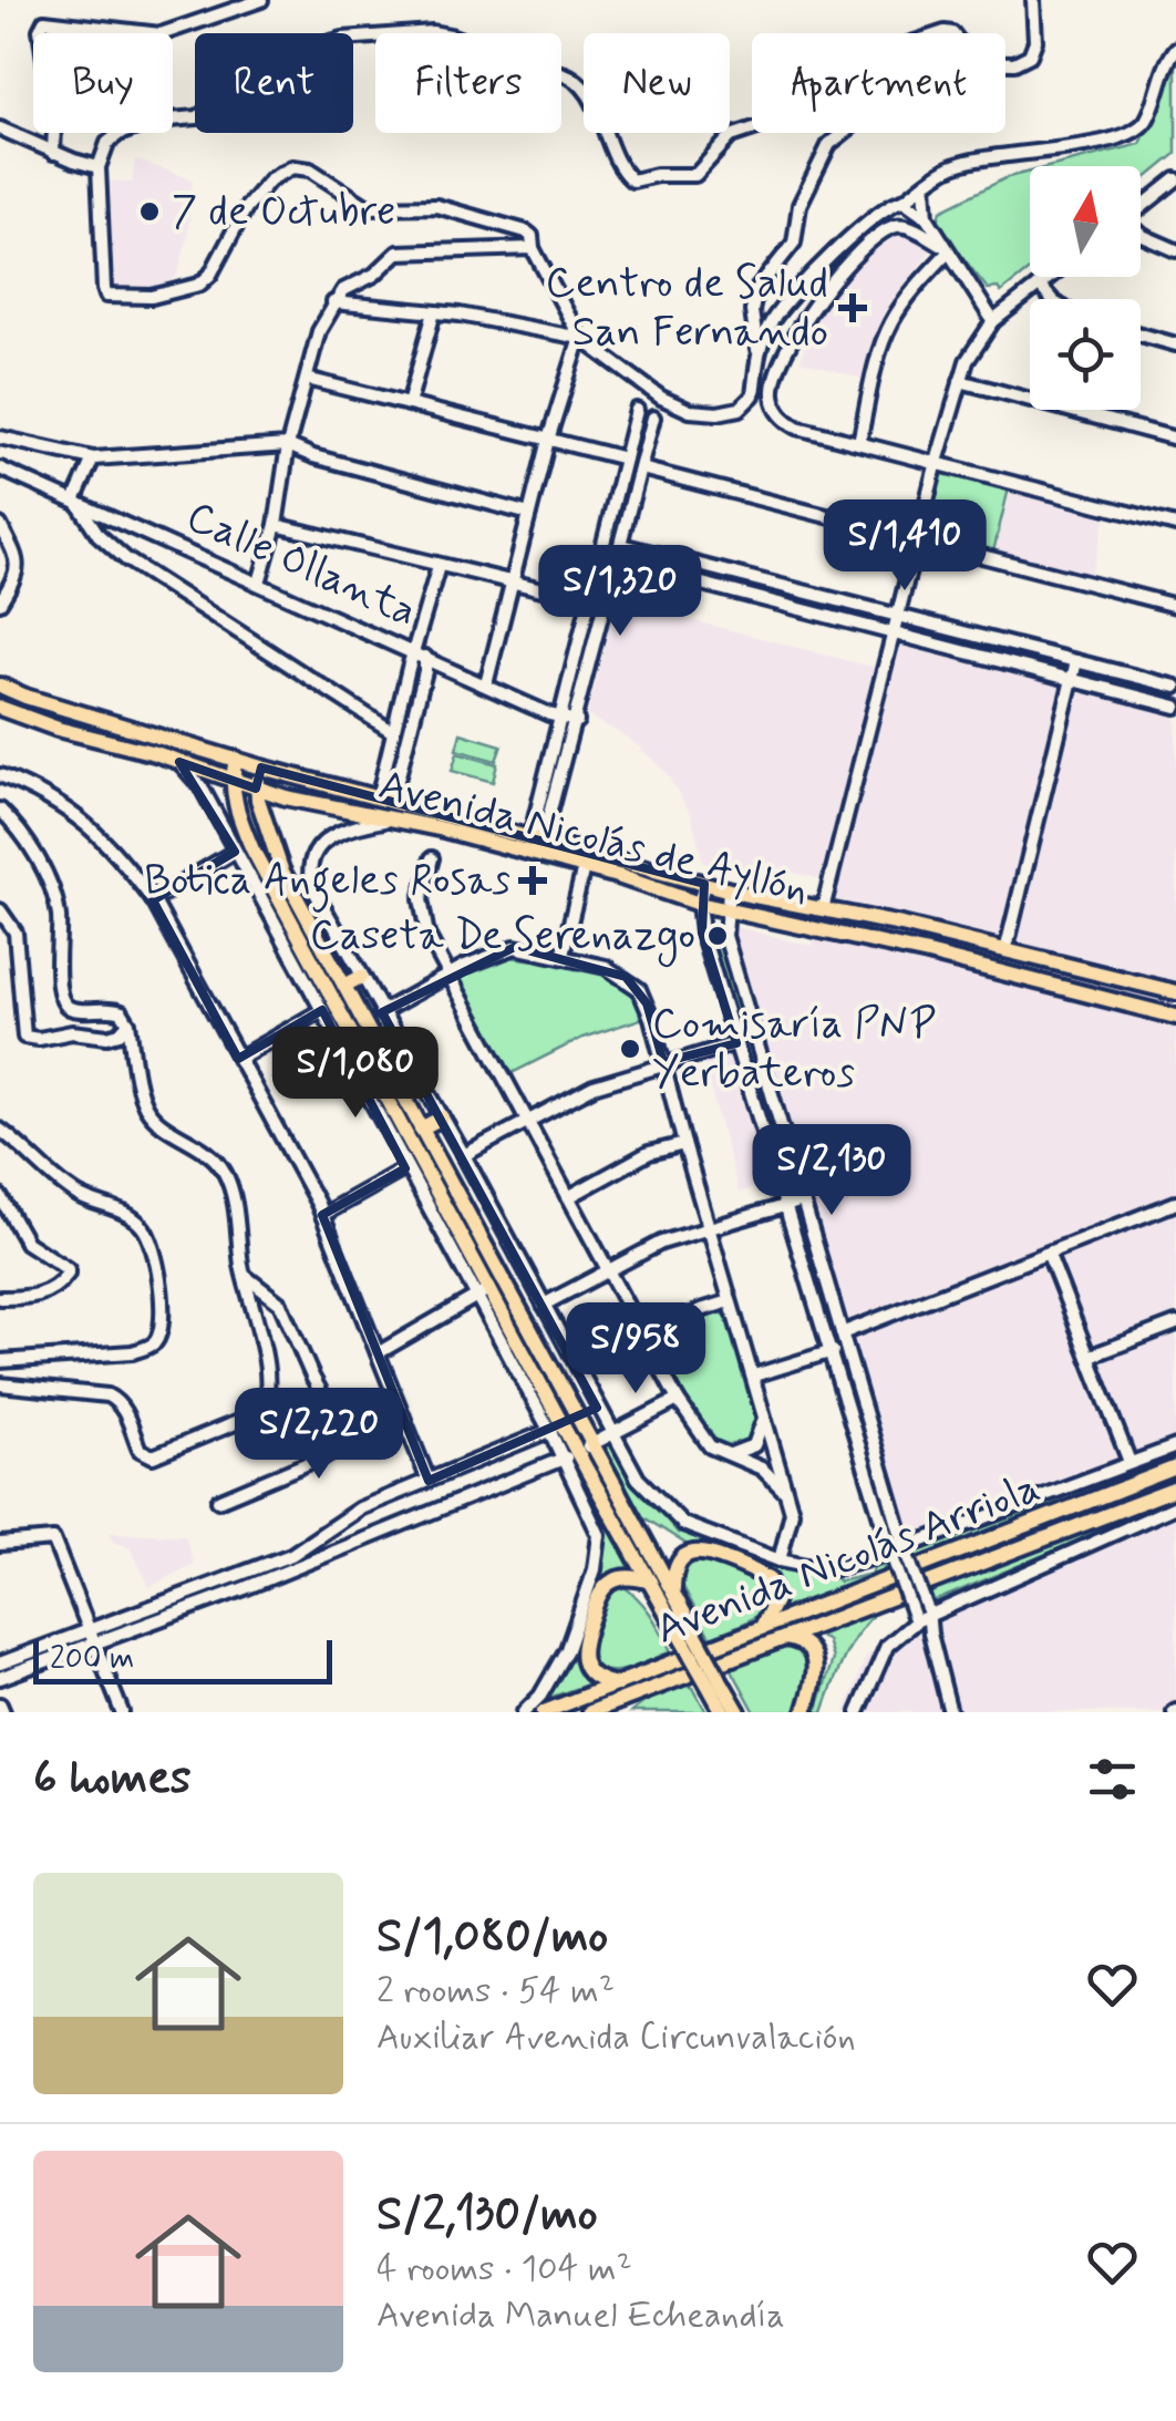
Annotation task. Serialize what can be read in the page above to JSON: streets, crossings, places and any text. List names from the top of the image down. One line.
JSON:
{"streets":{"main road":["Avenida Nicolás de Ayllón","Avenida Nicolás Arriola"],"street":["Calle Ollanta"]},"places":{"other":["7 de Octubre","Caseta De Serenazgo","Comisaría PNP Yerbateros"],"health":["Centro de Salud San Fernando","Botica Angeles Rosas"]},"scale_bar":"200 m","north":"top","page":{"chip":["Buy","Rent","Filters","New","Apartment"],"price":["S/1,410","S/1,320","S/1,080","S/2,130","S/958","S/2,220"],"scale":"200 m","heading":"6 homes","list":[{"name":"S/1,080/mo","note":"2 rooms · 54 m² · Auxiliar Avenida Circunvalación"},{"name":"S/2,130/mo","note":"4 rooms · 104 m² · Avenida Manuel Echeandía"}]}}
